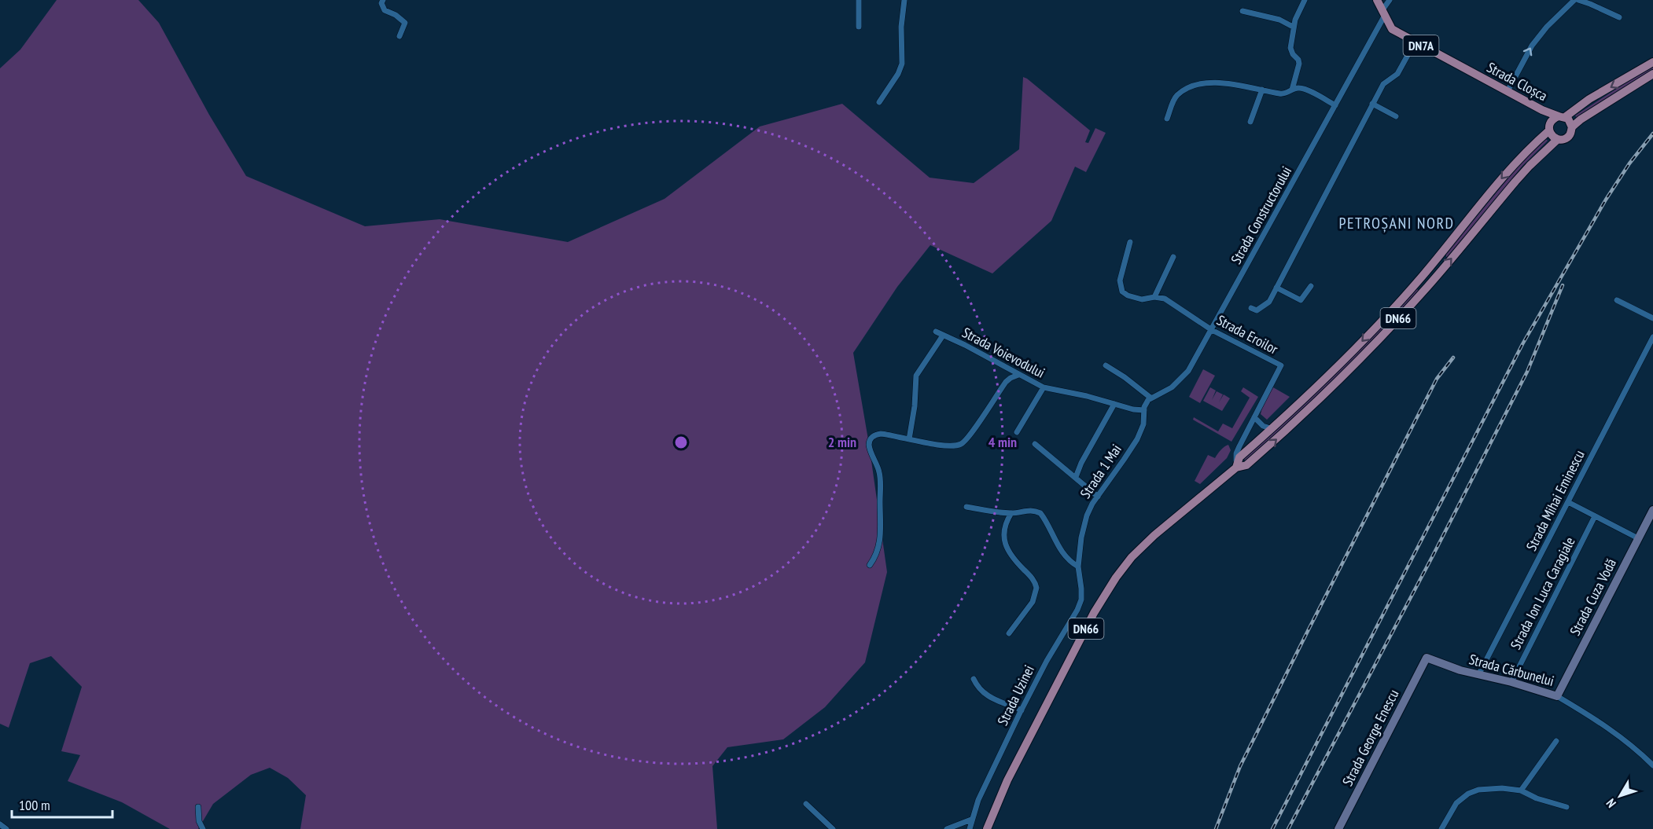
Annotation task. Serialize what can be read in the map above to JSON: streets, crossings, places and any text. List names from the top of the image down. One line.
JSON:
{"streets":{"main road":["DN7A","Strada Cloșca","DN66"],"street":["Strada Constructorului","Strada Eroilor","Strada Voievodului","Strada 1 Mai","Strada Mihai Eminescu","Strada Ion Luca Caragiale","Strada Cuza Vodă","Strada Cărbunelui","Strada Uzinei","Strada George Enescu"]},"crossings":[["DN7A","Strada Cloșca"],["DN7A","Strada Constructorului"],["Strada Cloșca","DN66"],["Strada Constructorului","Strada Eroilor"],["DN66","Strada Eroilor"],["Strada Voievodului","Strada 1 Mai"],["Strada 1 Mai","Strada Uzinei"],["Strada Mihai Eminescu","Strada Cărbunelui"],["Strada Ion Luca Caragiale","Strada Cărbunelui"],["Strada Cuza Vodă","Strada Cărbunelui"],["Strada Cărbunelui","Strada George Enescu"]],"districts":["PETROȘANI NORD"],"scale_bar":"100 m","north":"bottom left","rings":["2 min","4 min"]}
